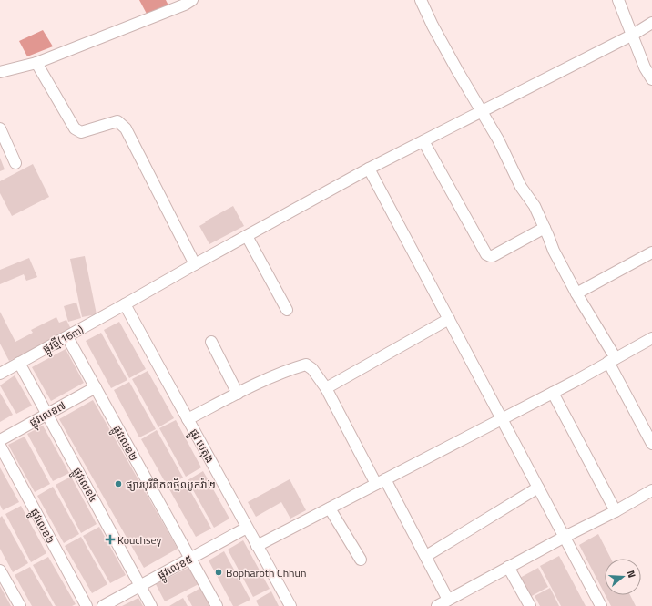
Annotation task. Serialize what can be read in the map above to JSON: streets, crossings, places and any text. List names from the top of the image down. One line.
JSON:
{"streets":{"street":["ផ្លូវថ្មី(16m)","ផ្លុវលេខ៧","ផ្លូវលេខ២","ផ្លូវ បេតុង","ផ្លូវលេខ៤","ផ្លូវលេខ៦","ផ្លូវលេខ៥"]},"crossings":[["ផ្លូវថ្មី(16m)","ផ្លូវលេខ២"],["ផ្លូវថ្មី(16m)","ផ្លូវ បេតុង"],["ផ្លូវថ្មី(16m)","ផ្លូវលេខ៤"],["ផ្លុវលេខ៧","ផ្លូវលេខ២"],["ផ្លុវលេខ៧","ផ្លូវលេខ៤"],["ផ្លូវលេខ២","ផ្លូវលេខ៥"],["ផ្លូវ បេតុង","ផ្លូវលេខ៥"],["ផ្លូវលេខ៤","ផ្លូវលេខ៥"]],"places":{"other":["ផ្សារបុរីពិភពថ្មីឈូកវ៉ា២","Bopharoth Chhun"],"health":["Kouchsey"]},"north":"right"}
